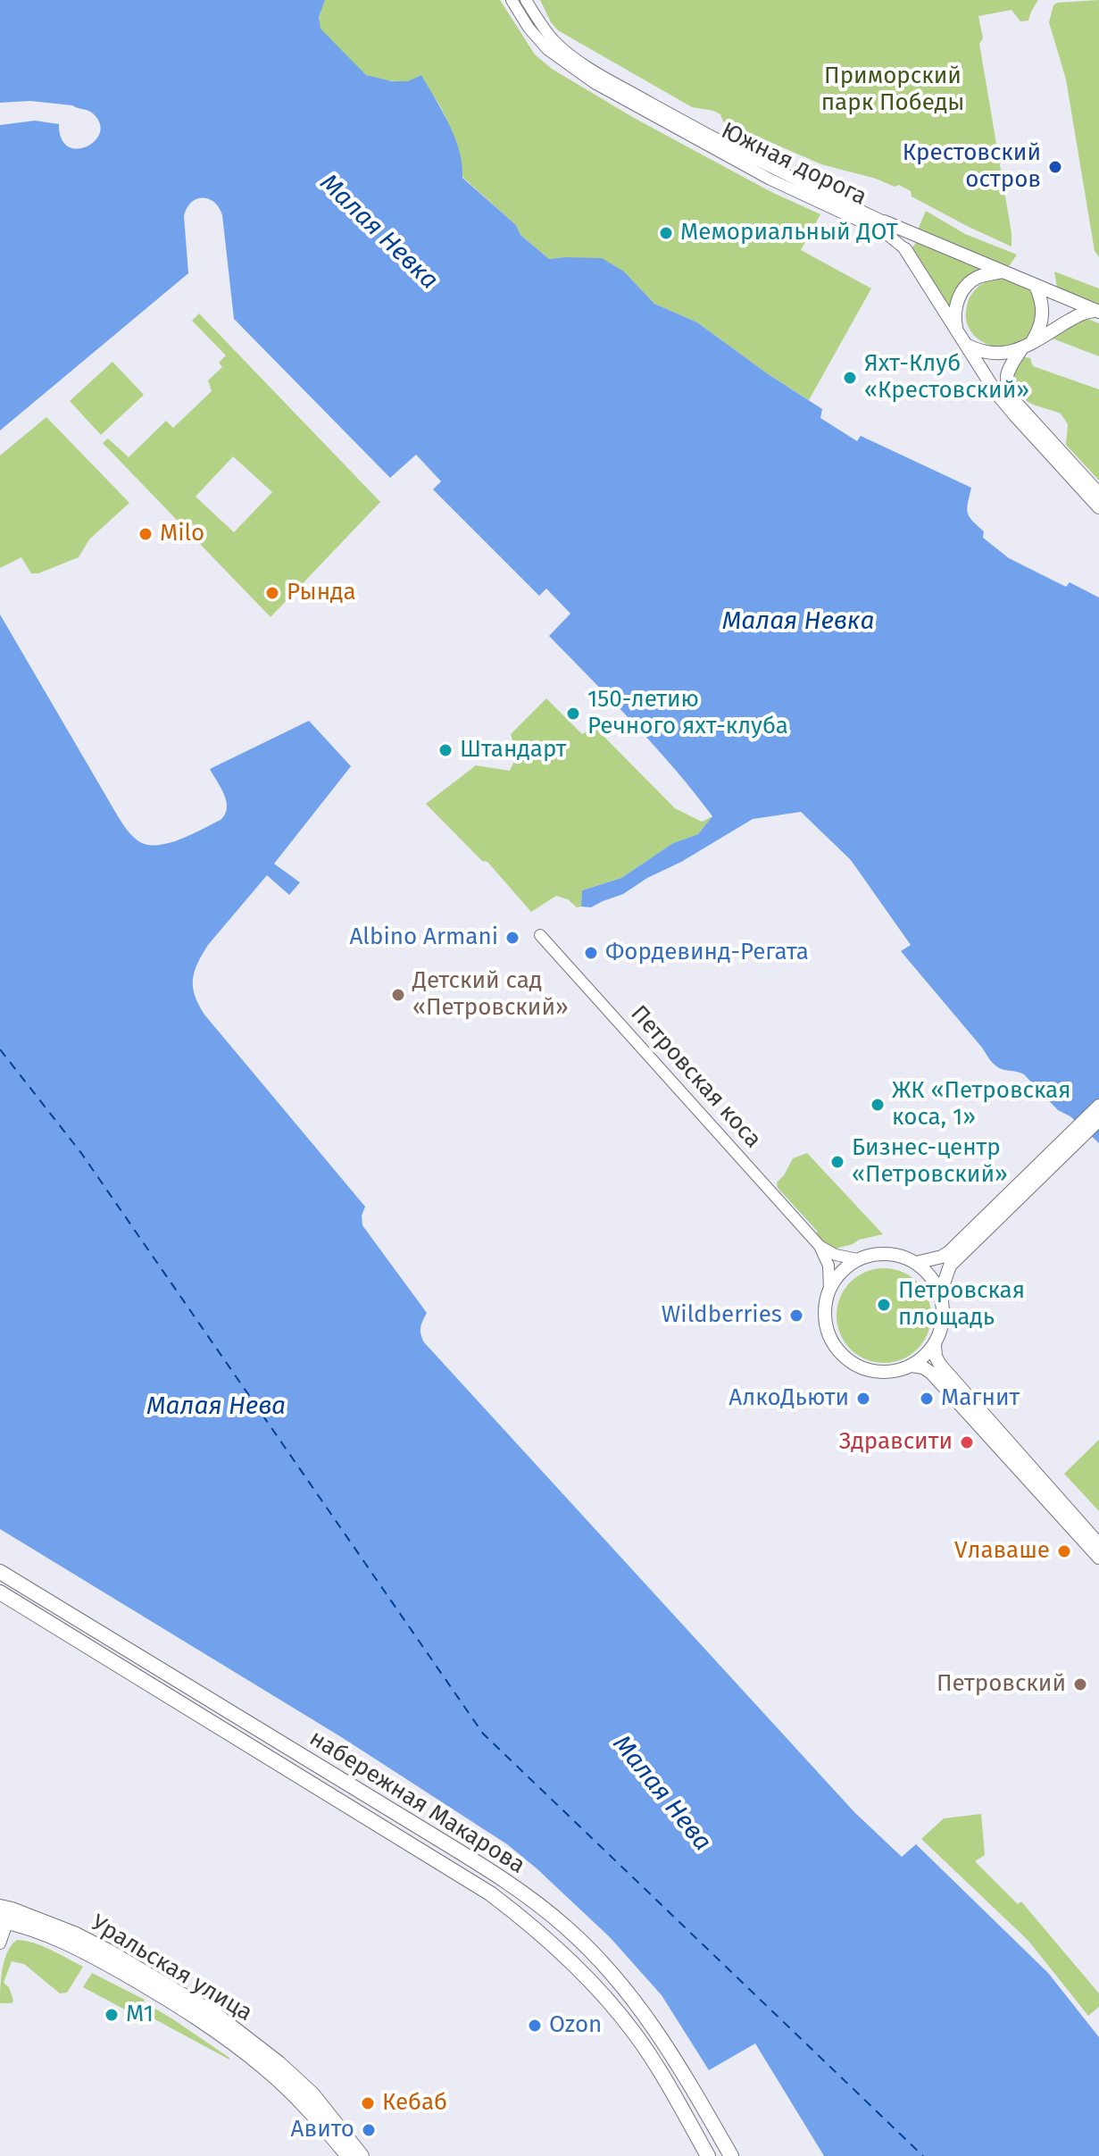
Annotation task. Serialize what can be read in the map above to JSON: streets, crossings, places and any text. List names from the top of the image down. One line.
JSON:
{"streets":{"main road":["набережная Макарова","Уральская улица"],"street":["Южная дорога","Петровская коса"]},"water":["Малая Невка","Малая Нева"],"parks":["Приморский парк Победы"],"places":["Крестовский остров","Мемориальный ДОТ","Яхт-Клуб «Крестовский»","Milo","Рында","150-летию Речного яхт-клуба","Штандарт","Albino Armani","Фордевинд-Регата","Детский сад «Петровский»","ЖК «Петровская коса, 1»","Бизнес-центр «Петровский»","Петровская площадь","Wildberries","АлкоДьюти","Магнит","Здравсити","Vлаваше","Петровский","М1","Ozon","Кебаб","Авито"]}
